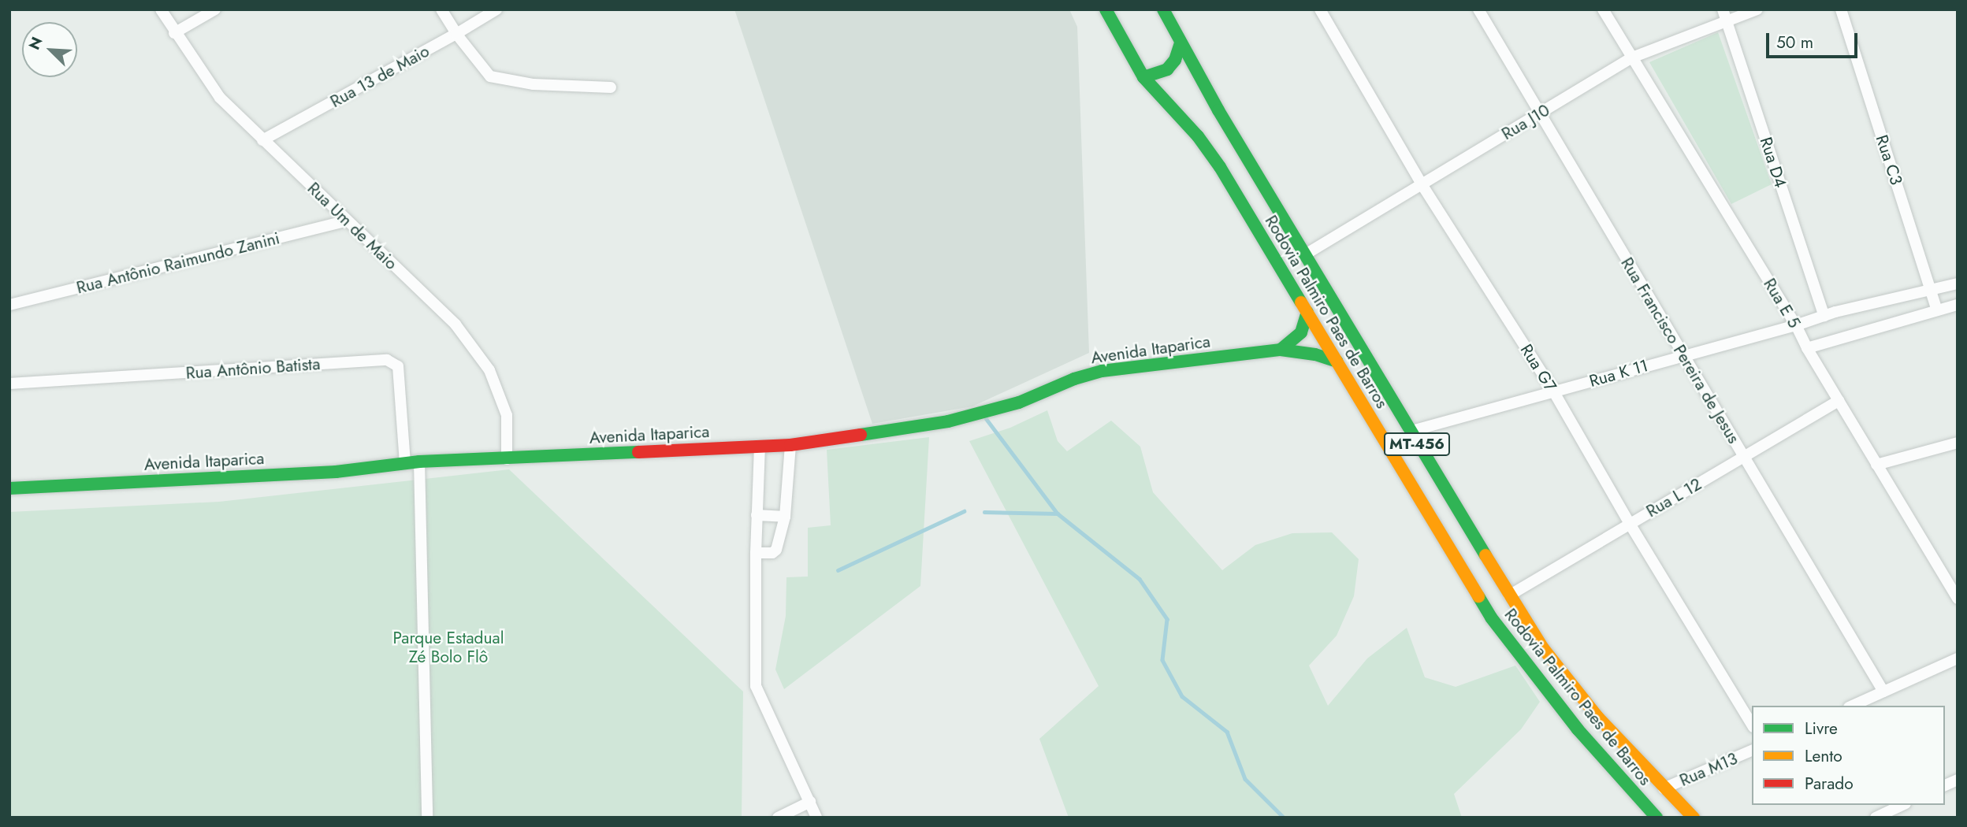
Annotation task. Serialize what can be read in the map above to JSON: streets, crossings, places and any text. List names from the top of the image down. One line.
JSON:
{"streets":{"main road":["Rodovia Palmiro Paes de Barros","Avenida Itaparica","MT-456"],"street":["Rua 13 de Maio","Rua J10","Rua C3","Rua D4","Rua Um de Maio","Rua Antônio Raimundo Zanini","Rua E 5","Rua Francisco Pereira de Jesus","Rua G7","Rua Antônio Batista","Rua K 11","Rua L 12","Rua M13"]},"crossings":[["Rua 13 de Maio","Rua Um de Maio"],["Rua J10","Rua D4"],["Rua J10","Rua E 5"],["Rua J10","Rodovia Palmiro Paes de Barros"],["Rua J10","Rua Francisco Pereira de Jesus"],["Rua J10","Rua G7"],["Rua C3","Rua K 11"],["Rua D4","Rua K 11"],["Rua Um de Maio","Rua Antônio Raimundo Zanini"],["Rua Um de Maio","Avenida Itaparica"],["Rua E 5","Rua K 11"],["Rua E 5","Rua L 12"],["Rodovia Palmiro Paes de Barros","Avenida Itaparica"],["Rodovia Palmiro Paes de Barros","Rua K 11"],["Rodovia Palmiro Paes de Barros","Rua L 12"],["Rodovia Palmiro Paes de Barros","Rua M13"],["Avenida Itaparica","Rua Antônio Batista"],["Rua Francisco Pereira de Jesus","Rua K 11"],["Rua Francisco Pereira de Jesus","Rua L 12"],["Rua G7","Rua K 11"],["Rua G7","Rua L 12"]],"parks":["Parque Estadual Zé Bolo Flô"],"legend":["Livre","Lento","Parado"],"scale_bar":"50 m","north":"top left"}
